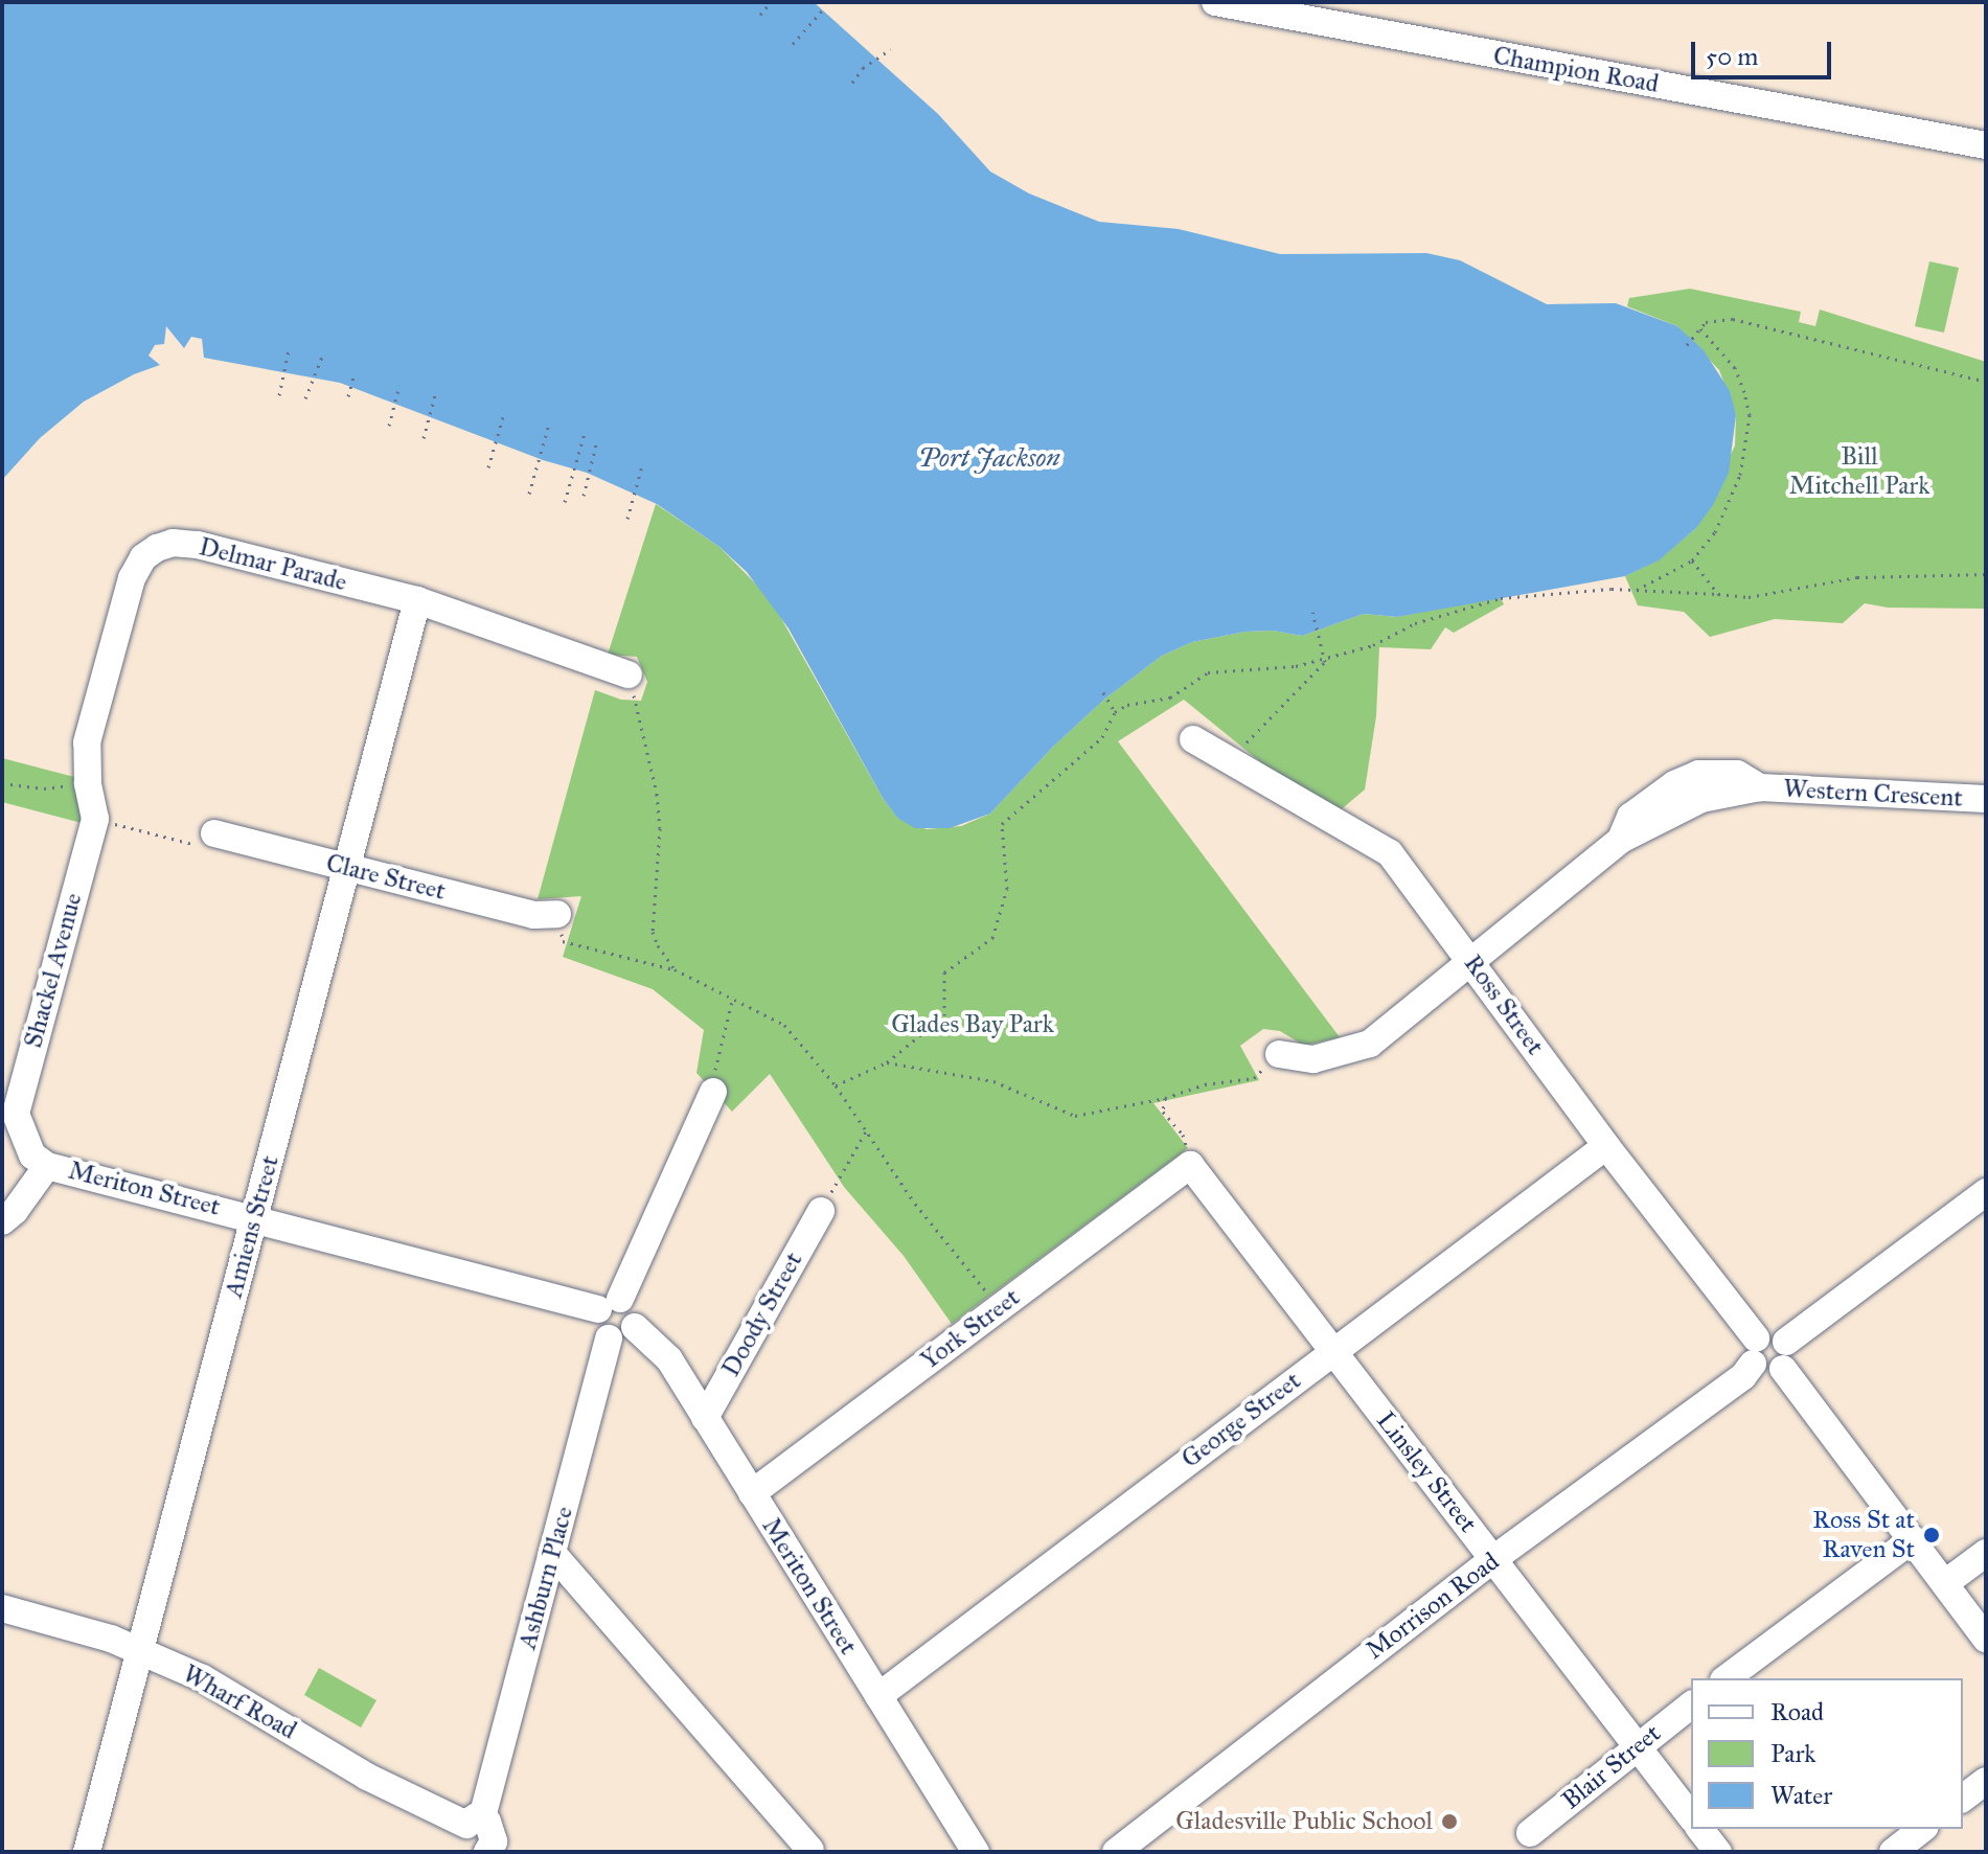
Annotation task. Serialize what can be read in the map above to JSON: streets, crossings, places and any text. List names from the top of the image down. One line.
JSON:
{"streets":{"street":["Champion Road","Delmar Parade","Western Crescent","Clare Street","Shackel Avenue","Ross Street","Meriton Street","Amiens Street","Doody Street","York Street","George Street","Linsley Street","Ashburn Place","Morrison Road","Wharf Road","Blair Street"]},"crossings":[["Delmar Parade","Shackel Avenue"],["Delmar Parade","Amiens Street"],["Western Crescent","Ross Street"],["Clare Street","Amiens Street"],["Shackel Avenue","Meriton Street"],["Ross Street","George Street"],["Ross Street","Morrison Road"],["Meriton Street","Amiens Street"],["Meriton Street","Doody Street"],["Meriton Street","York Street"],["Meriton Street","George Street"],["Meriton Street","Ashburn Place"],["Amiens Street","Wharf Road"],["York Street","Linsley Street"],["George Street","Linsley Street"],["Linsley Street","Morrison Road"],["Linsley Street","Blair Street"],["Ashburn Place","Wharf Road"]],"water":["Port Jackson"],"parks":["Bill Mitchell Park","Glades Bay Park"],"places":["Ross St at Raven St","Gladesville Public School"],"legend":["Road","Park","Water"],"scale_bar":"50 m"}
